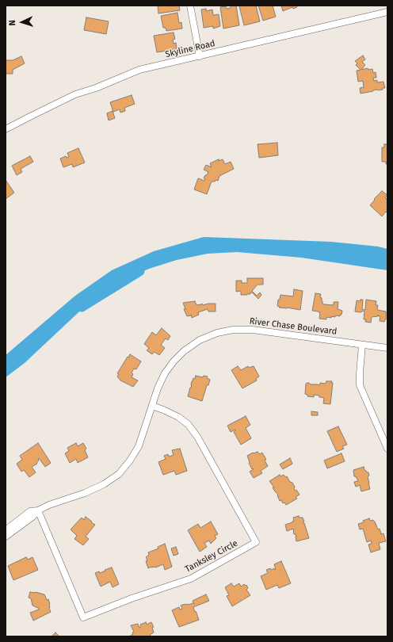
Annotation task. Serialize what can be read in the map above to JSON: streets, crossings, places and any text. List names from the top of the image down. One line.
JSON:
{"streets":{"street":["Skyline Road","River Chase Boulevard","Tanksley Circle"]},"crossings":[["River Chase Boulevard","Tanksley Circle"]],"north":"left"}
